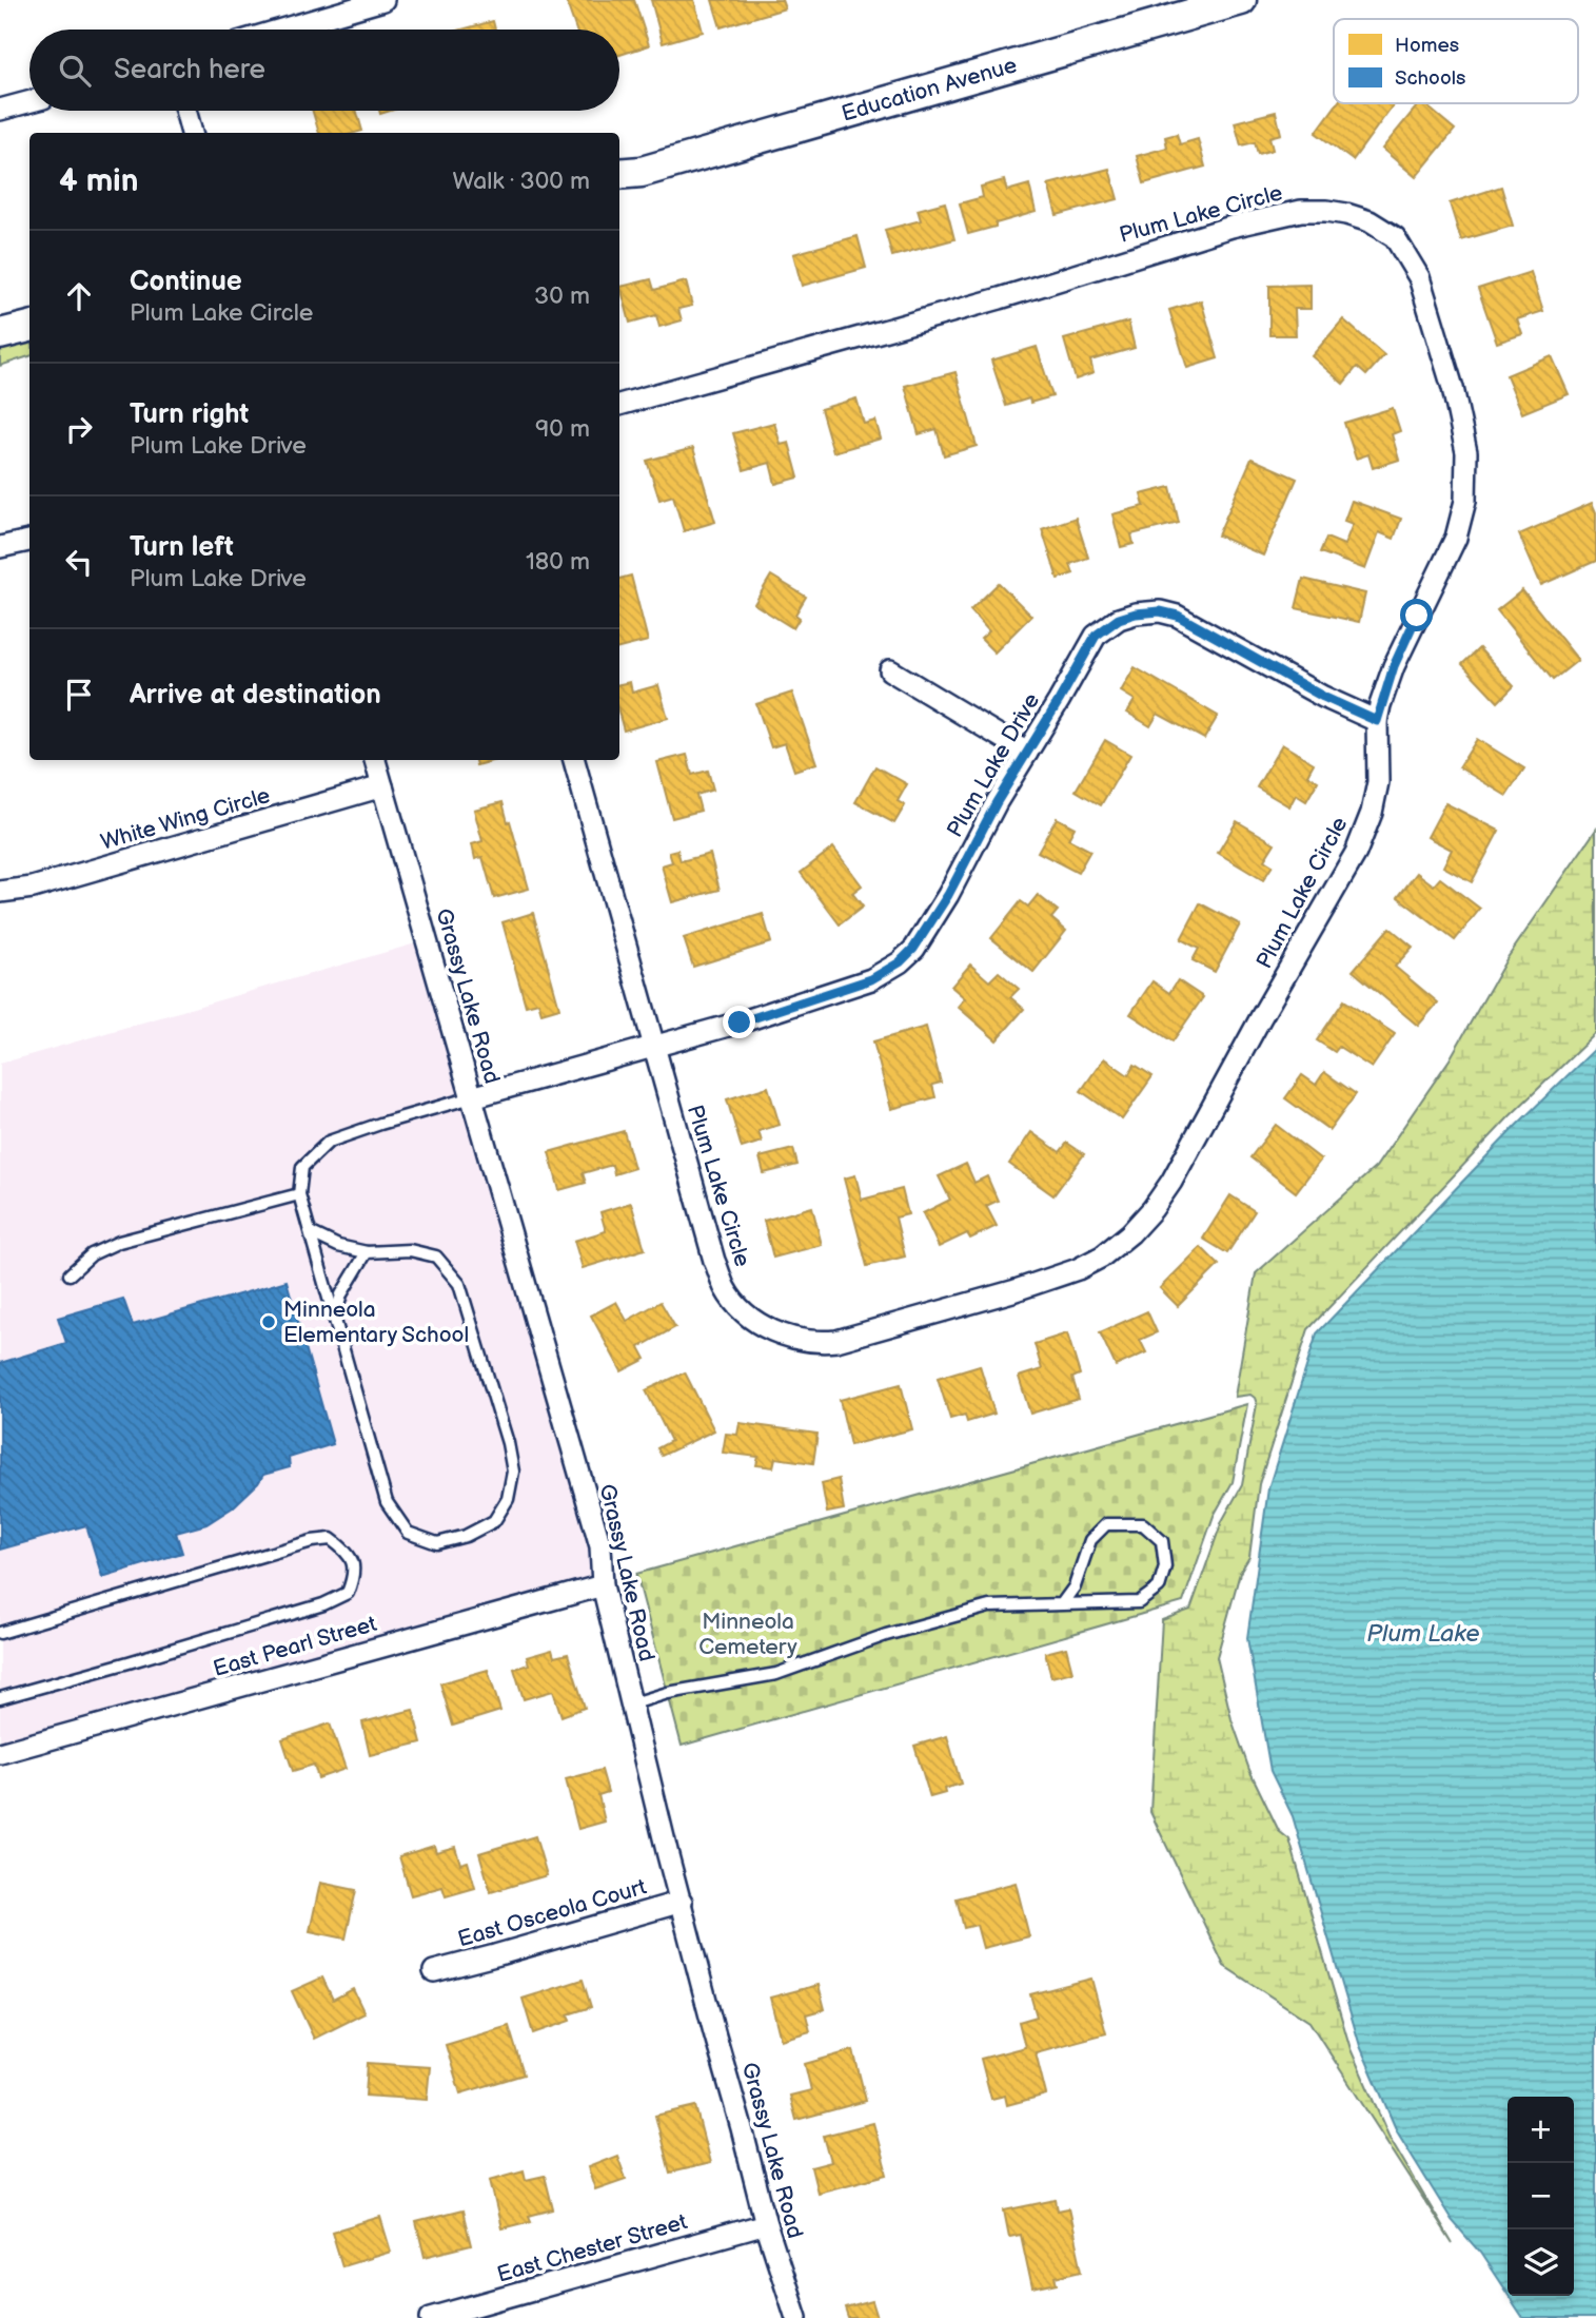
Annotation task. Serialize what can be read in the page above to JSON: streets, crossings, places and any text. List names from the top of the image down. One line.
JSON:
{"streets":{"street":["Education Avenue","Plum Lake Circle","Plum Lake Drive","White Wing Circle","Grassy Lake Road","East Pearl Street","East Osceola Court","East Chester Street"]},"crossings":[["Plum Lake Circle","Plum Lake Drive"],["White Wing Circle","Grassy Lake Road"],["Grassy Lake Road","East Pearl Street"],["Grassy Lake Road","East Osceola Court"],["Grassy Lake Road","East Chester Street"]],"water":["Plum Lake"],"parks":["Minneola Cemetery"],"places":["Minneola Elementary School"],"legend":["Homes","Schools"],"page":{"search":"Search here","heading":["4 min","Walk · 300 m"],"list":[["Continue","Plum Lake Circle","30 m"],["Turn right","Plum Lake Drive","90 m"],["Turn left","Plum Lake Drive","180 m"],"Arrive at destination"],"map_buttons":["+","−"]}}
